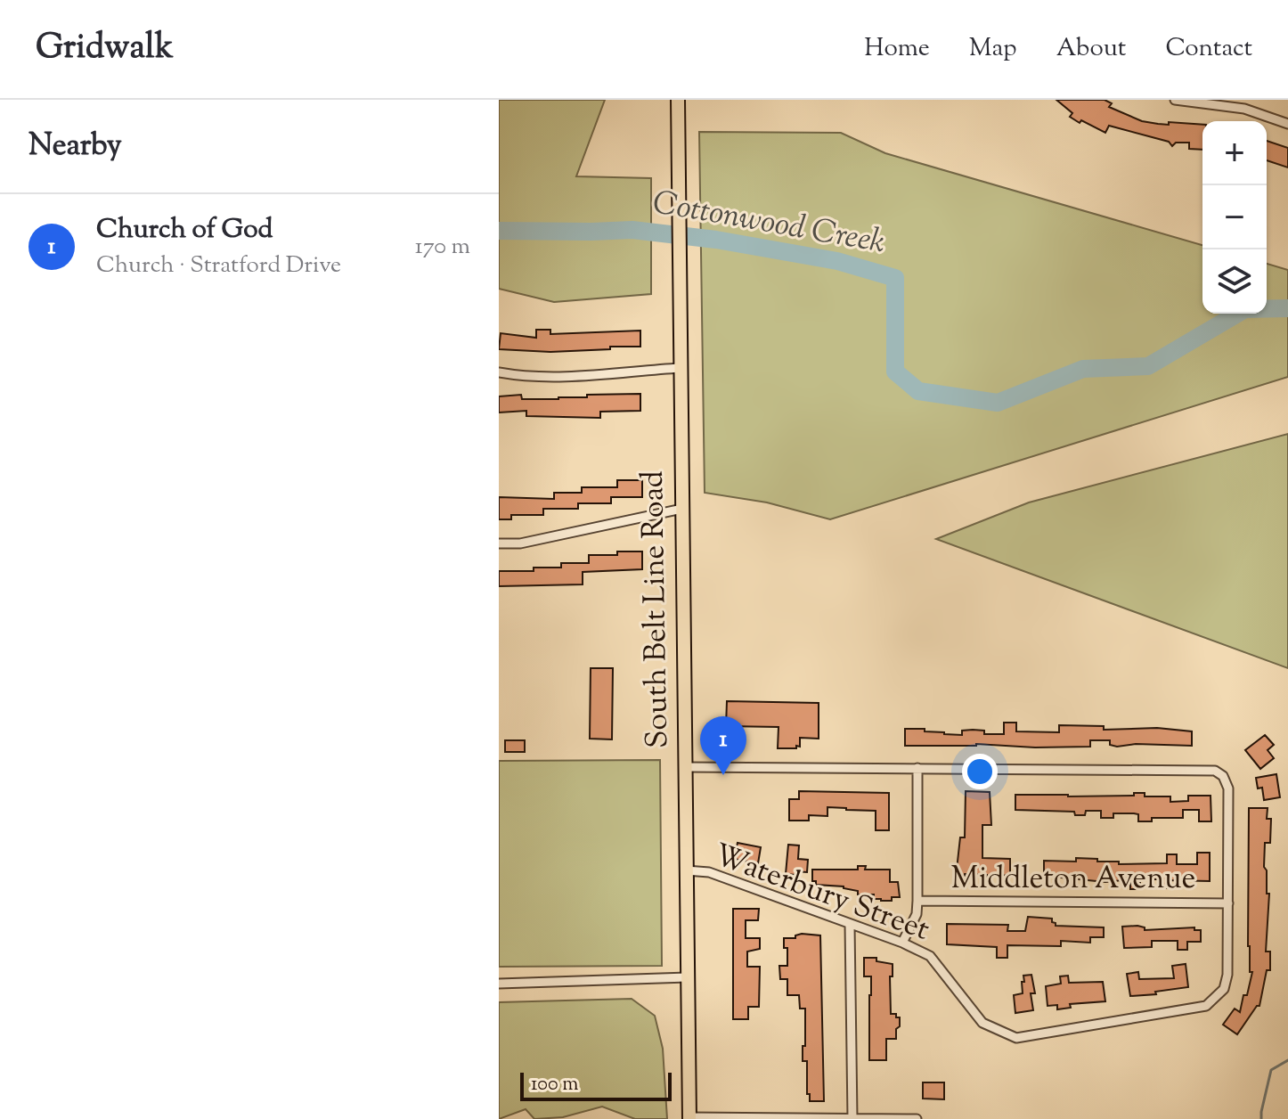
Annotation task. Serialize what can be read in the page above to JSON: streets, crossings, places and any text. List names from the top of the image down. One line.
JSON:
{"streets":{"main road":["South Belt Line Road"],"street":["Middleton Avenue","Waterbury Street"]},"crossings":[["South Belt Line Road","Waterbury Street"],["Middleton Avenue","Waterbury Street"]],"water":["Cottonwood Creek"],"scale_bar":"100 m","page":{"header":"Gridwalk","nav":["Home","Map","About","Contact"],"heading":"Nearby","map_buttons":["+","−"],"list":[{"mark":"1","name":"Church of God","note":"Church · Stratford Drive","value":"170 m"}],"pins":"1","scale":"100 m"}}
